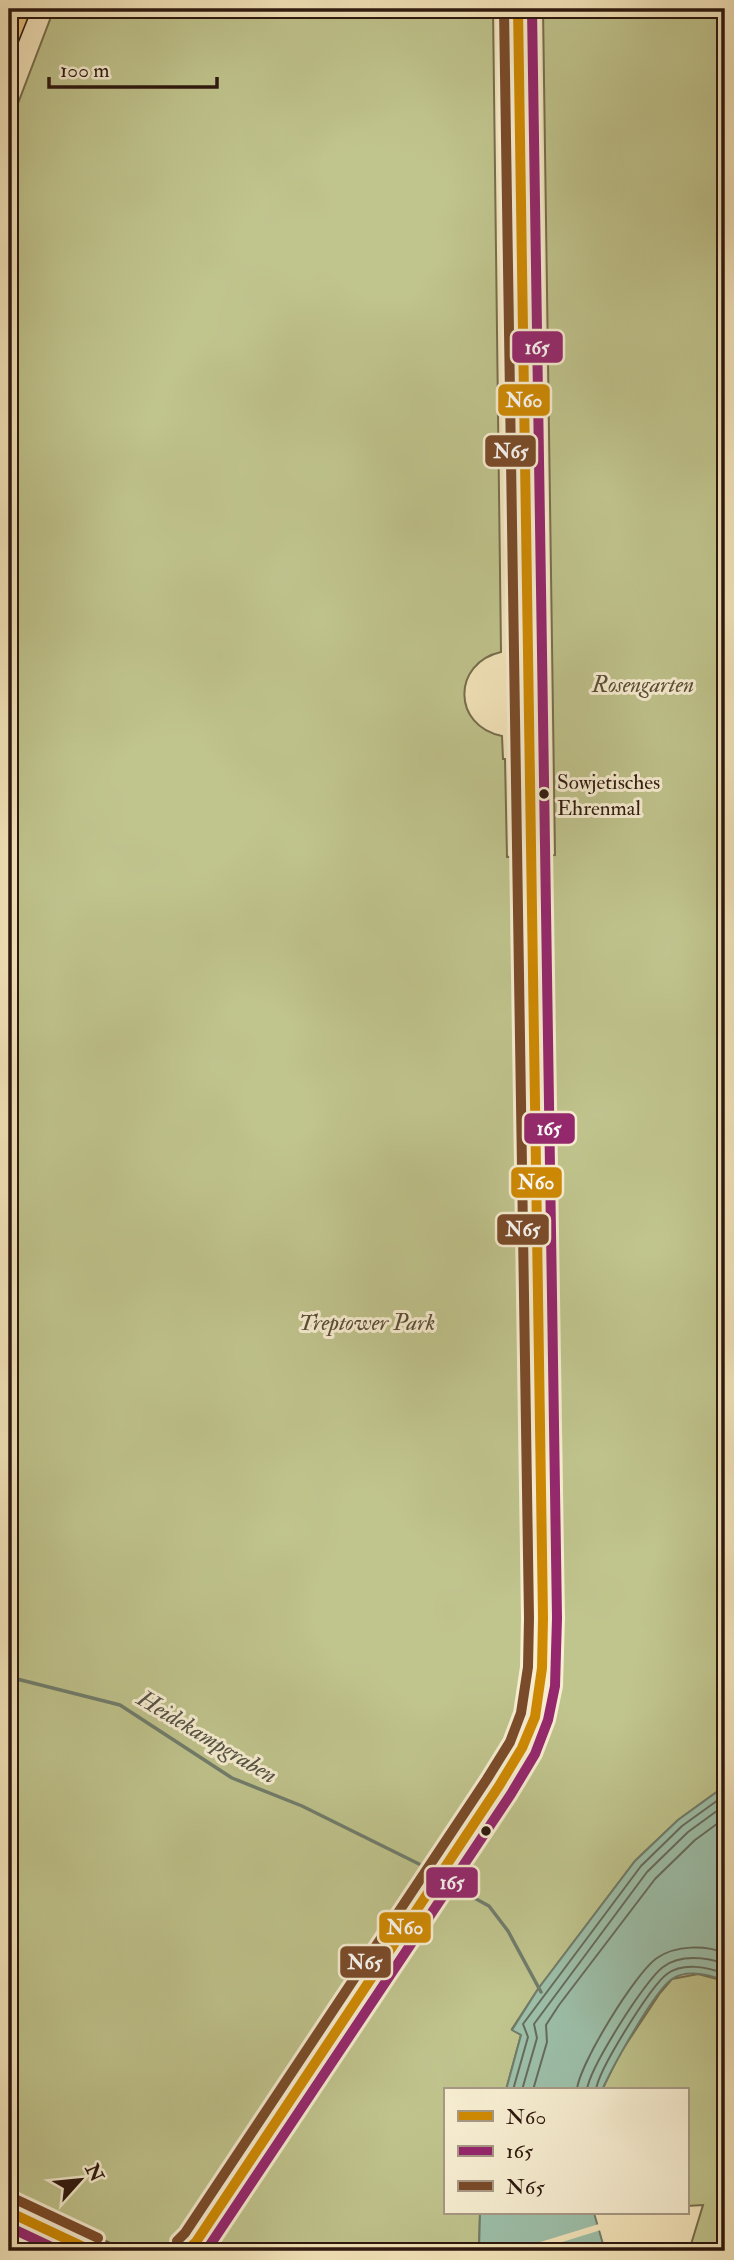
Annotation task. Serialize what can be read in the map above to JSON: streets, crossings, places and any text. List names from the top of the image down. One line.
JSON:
{"water":["Heidekampgraben"],"parks":["Rosengarten","Treptower Park"],"places":["Sowjetisches Ehrenmal"],"lines":["transit line N60","transit line 165","transit line N65"],"legend":["N60","165","N65"],"scale_bar":"100 m","north":"top right"}
